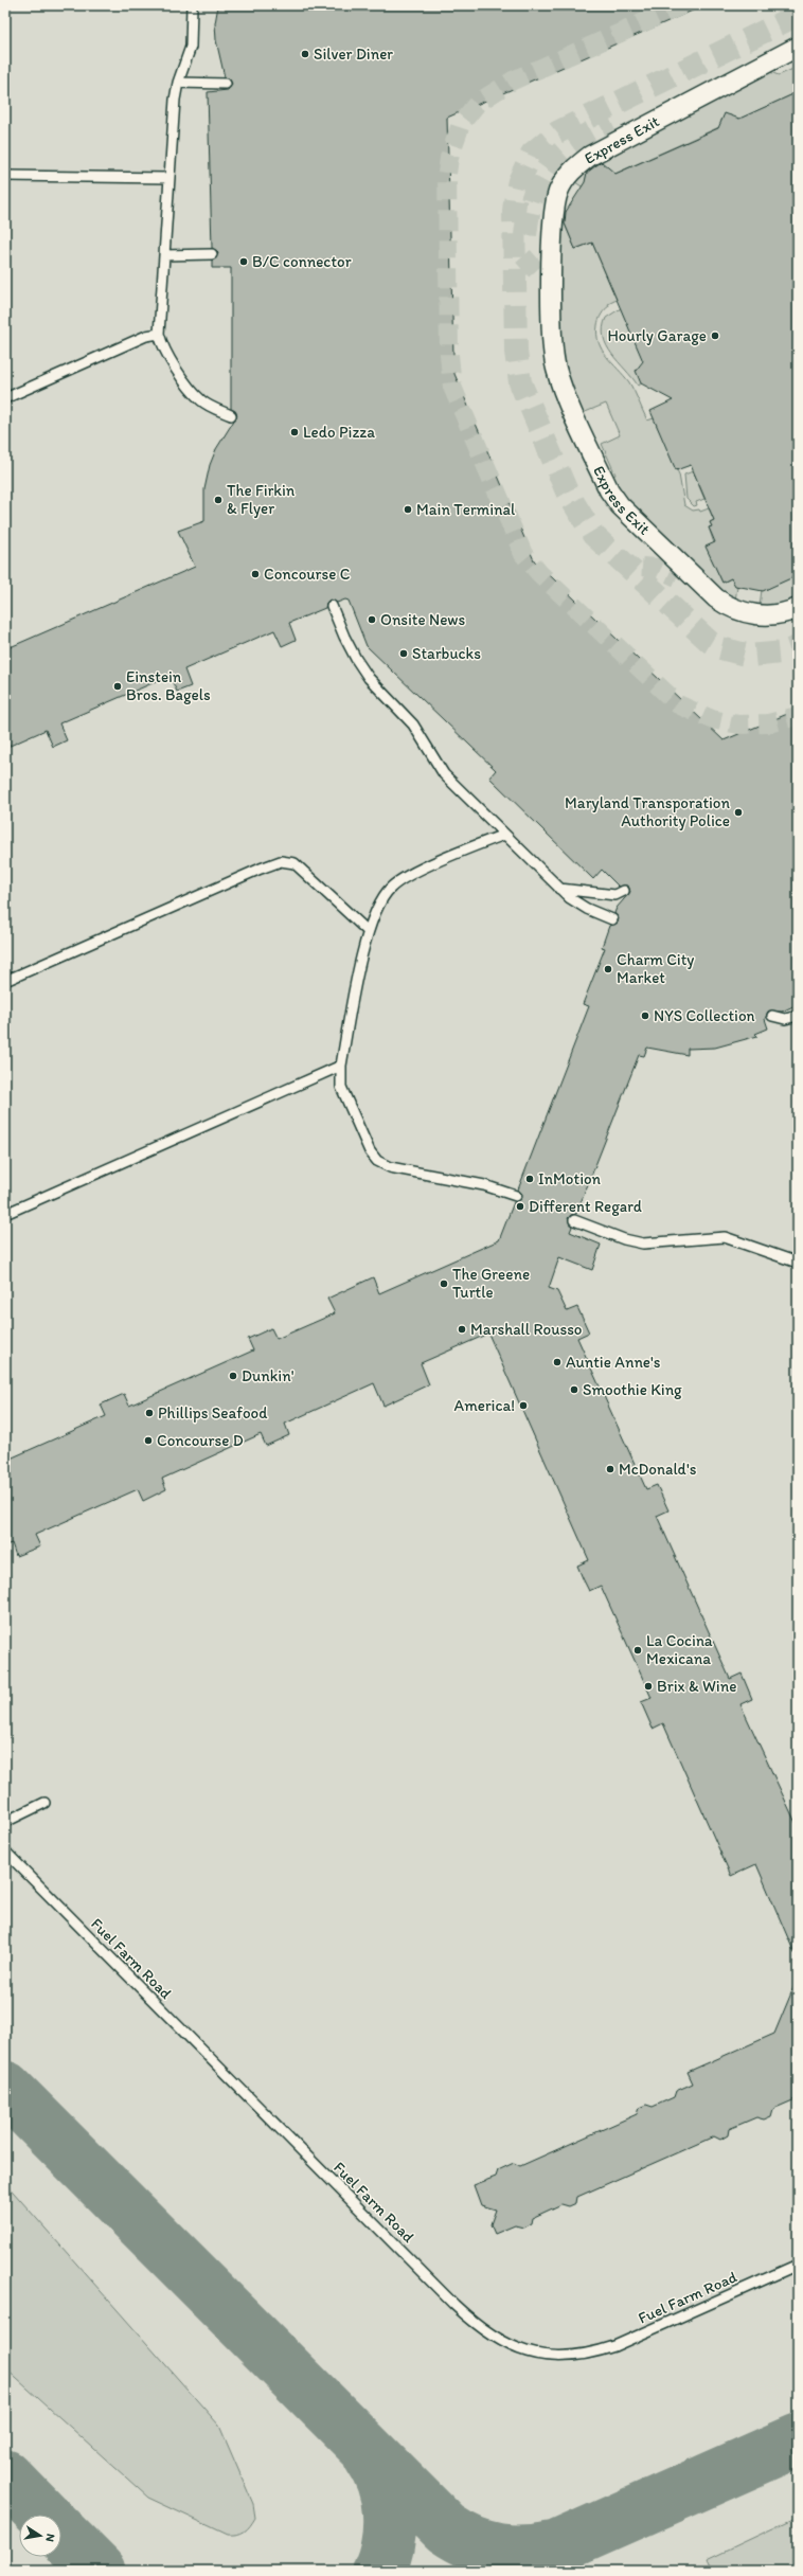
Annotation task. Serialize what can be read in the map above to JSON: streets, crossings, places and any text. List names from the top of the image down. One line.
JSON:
{"streets":{"street":["Express Exit"],"lane":["Fuel Farm Road"]},"places":["Silver Diner","B/C connector","Hourly Garage","Ledo Pizza","The Firkin & Flyer","Main Terminal","Concourse C","Onsite News","Starbucks","Einstein Bros. Bagels","Maryland Transporation Authority Police","Charm City Market","NYS Collection","InMotion","Different Regard","The Greene Turtle","Marshall Rousso","Auntie Anne's","Dunkin'","Smoothie King","America!","Phillips Seafood","Concourse D","McDonald's","La Cocina Mexicana","Brix & Wine"],"north":"right"}
